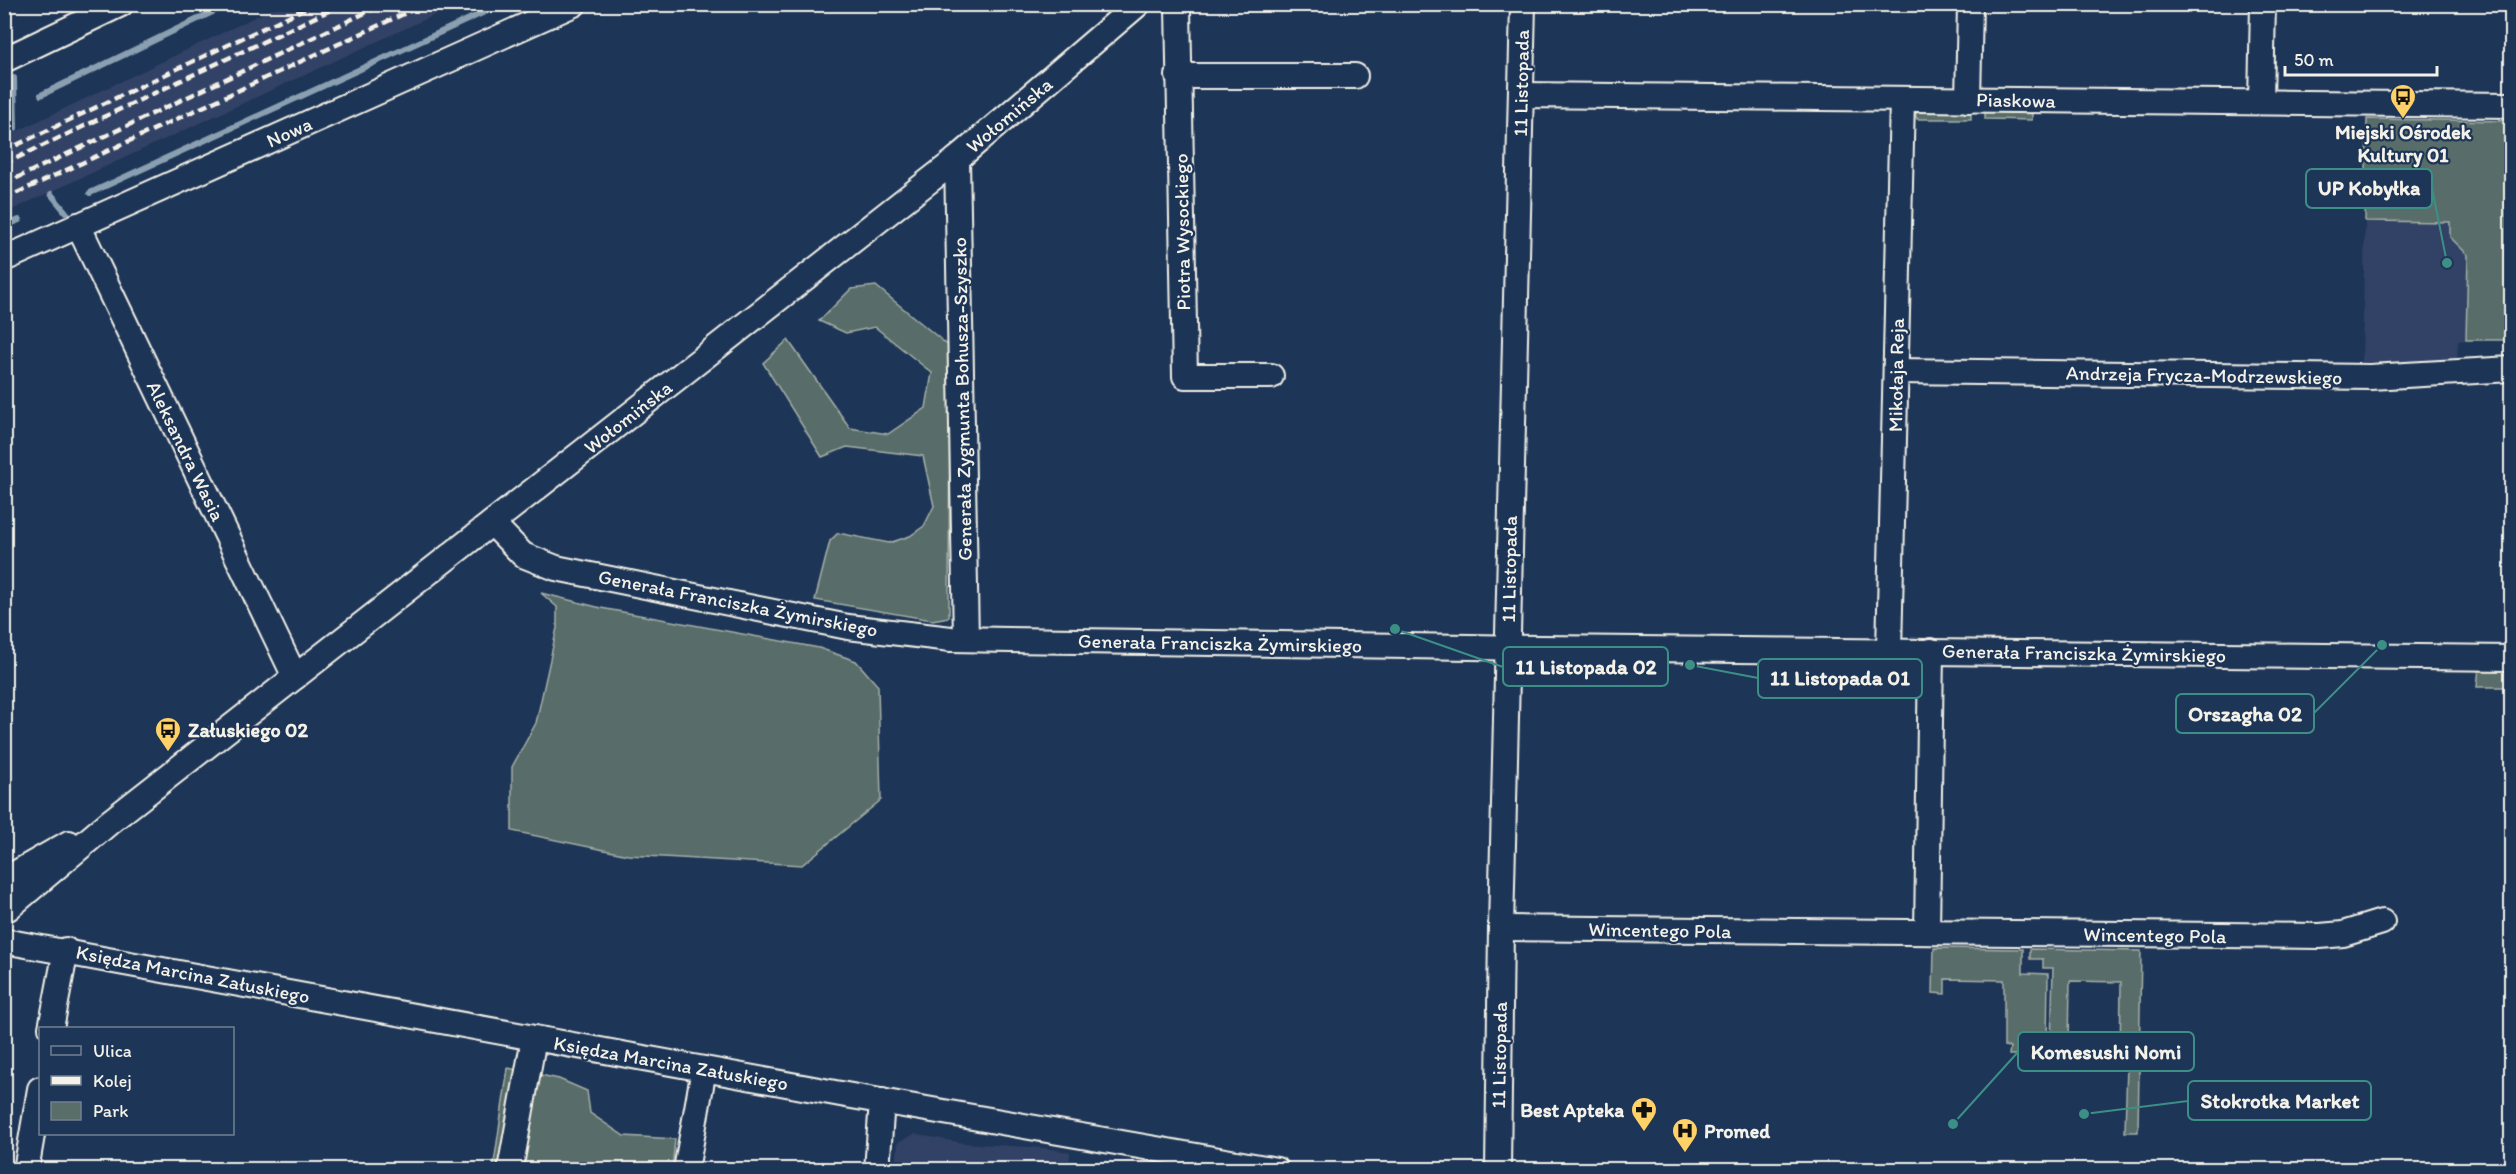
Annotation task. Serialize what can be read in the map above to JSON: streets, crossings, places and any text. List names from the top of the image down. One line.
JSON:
{"streets":{"street":["11 Listopada","Piaskowa","Wołomińska","Nowa","Piotra Wysockiego","Mikołaja Reja","Andrzeja Frycza-Modrzewskiego","Generała Zygmunta Bohusza-Szyszko","Aleksandra Wasia","Generała Franciszka Żymirskiego","Wincentego Pola","Księdza Marcina Załuskiego"]},"crossings":[["11 Listopada","Piaskowa"],["11 Listopada","Generała Franciszka Żymirskiego"],["11 Listopada","Wincentego Pola"],["Piaskowa","Mikołaja Reja"],["Wołomińska","Generała Zygmunta Bohusza-Szyszko"],["Wołomińska","Aleksandra Wasia"],["Wołomińska","Generała Franciszka Żymirskiego"],["Wołomińska","Księdza Marcina Załuskiego"],["Nowa","Aleksandra Wasia"],["Mikołaja Reja","Andrzeja Frycza-Modrzewskiego"],["Mikołaja Reja","Generała Franciszka Żymirskiego"],["Generała Zygmunta Bohusza-Szyszko","Generała Franciszka Żymirskiego"]],"places":{"bus stop":["Miejski Ośrodek Kultury 01","Załuskiego 02"],"other":["UP Kobyłka","11 Listopada 02","Orszagha 02","11 Listopada 01","Stokrotka Market","Komesushi Nomi"],"pharmacy":["Best Apteka"],"hospital":["Promed"]},"legend":["Ulica","Kolej","Park"],"scale_bar":"50 m"}
